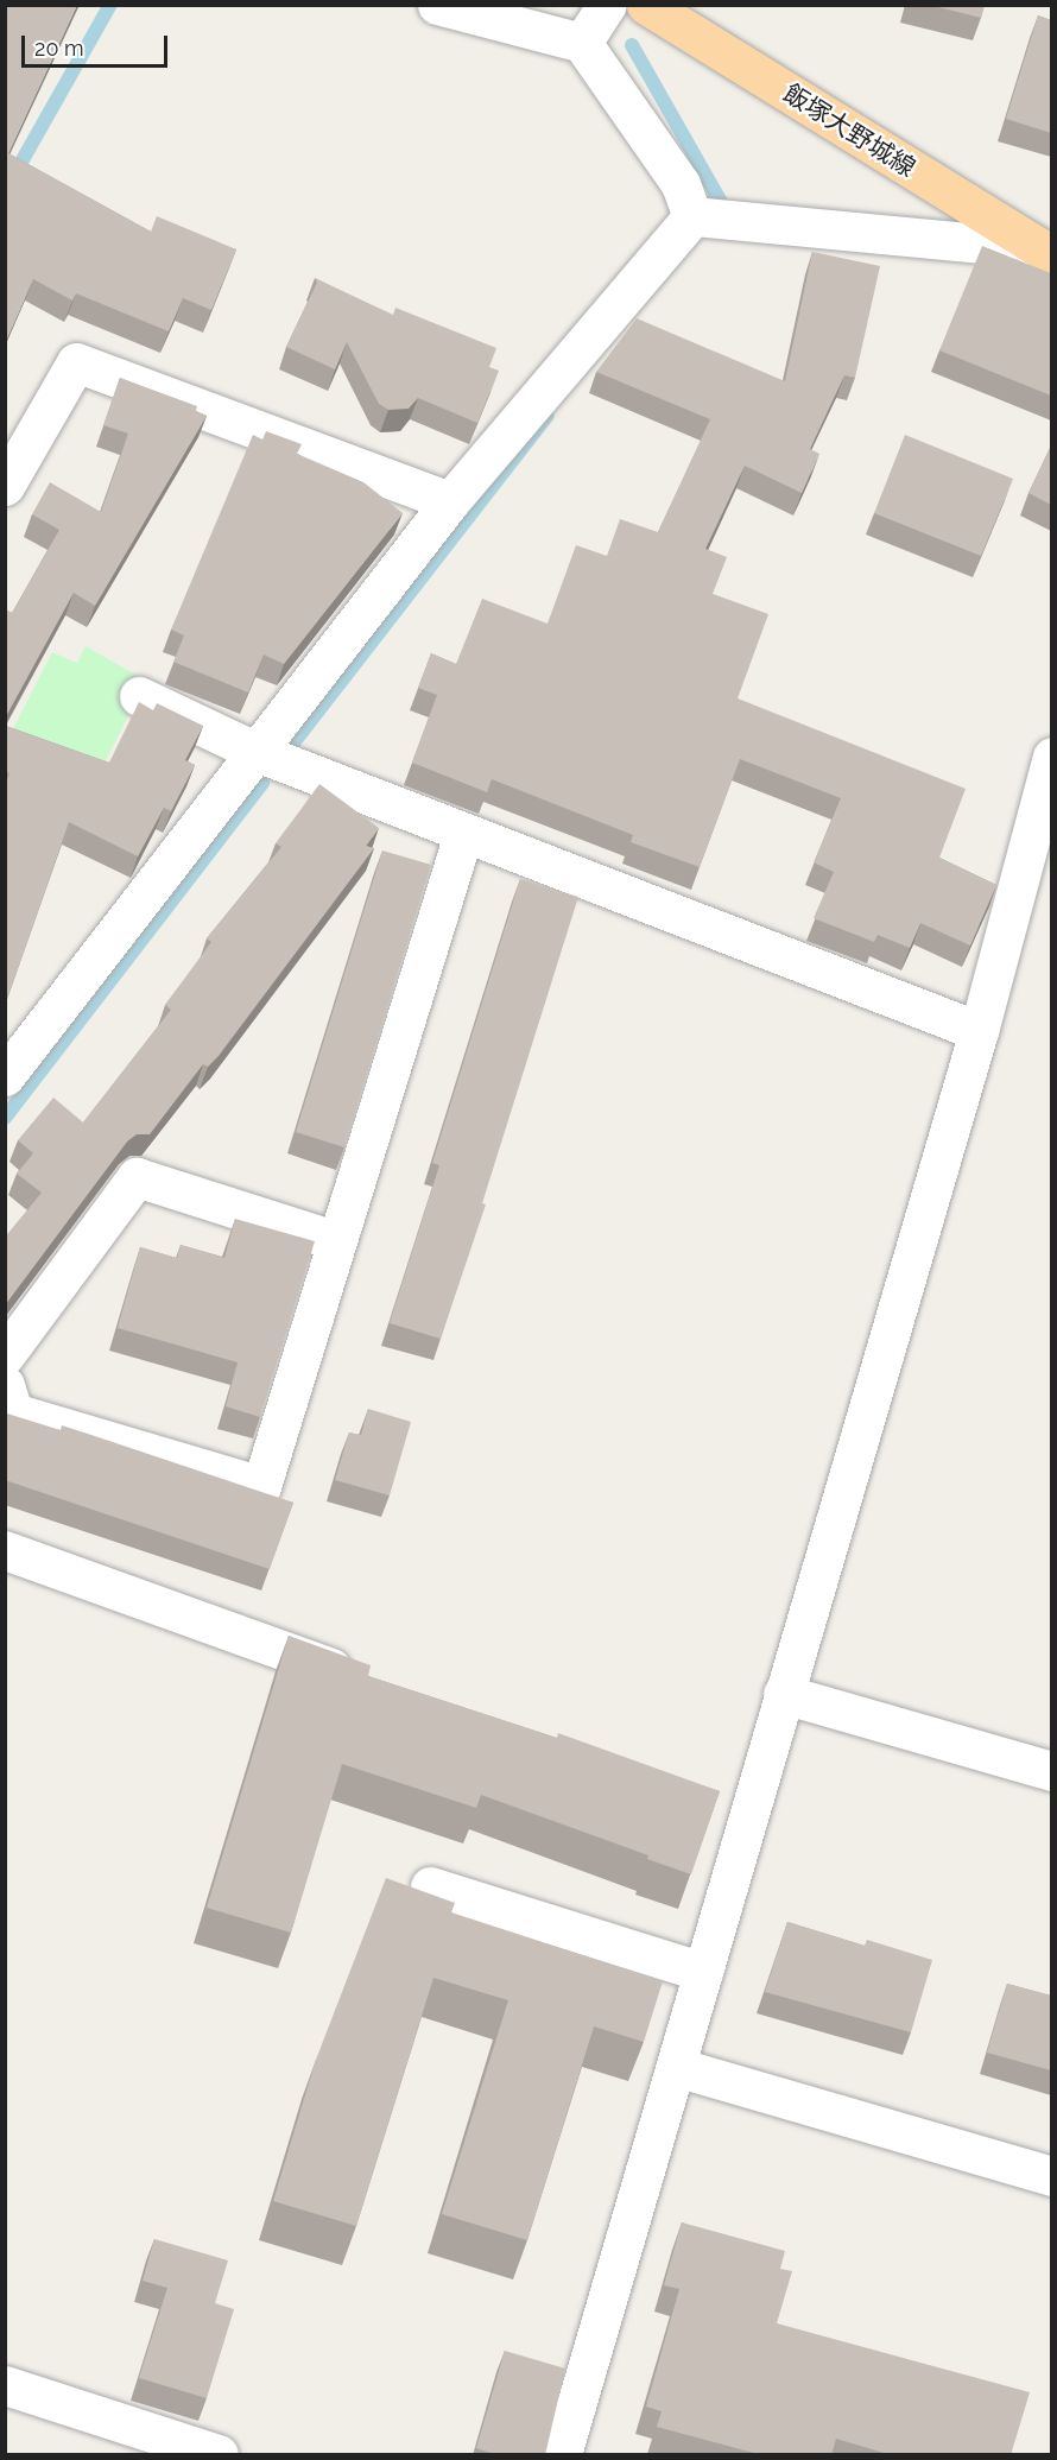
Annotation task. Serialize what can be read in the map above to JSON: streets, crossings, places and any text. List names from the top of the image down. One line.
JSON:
{"streets":{"main road":["飯塚大野城線"]},"scale_bar":"20 m"}
